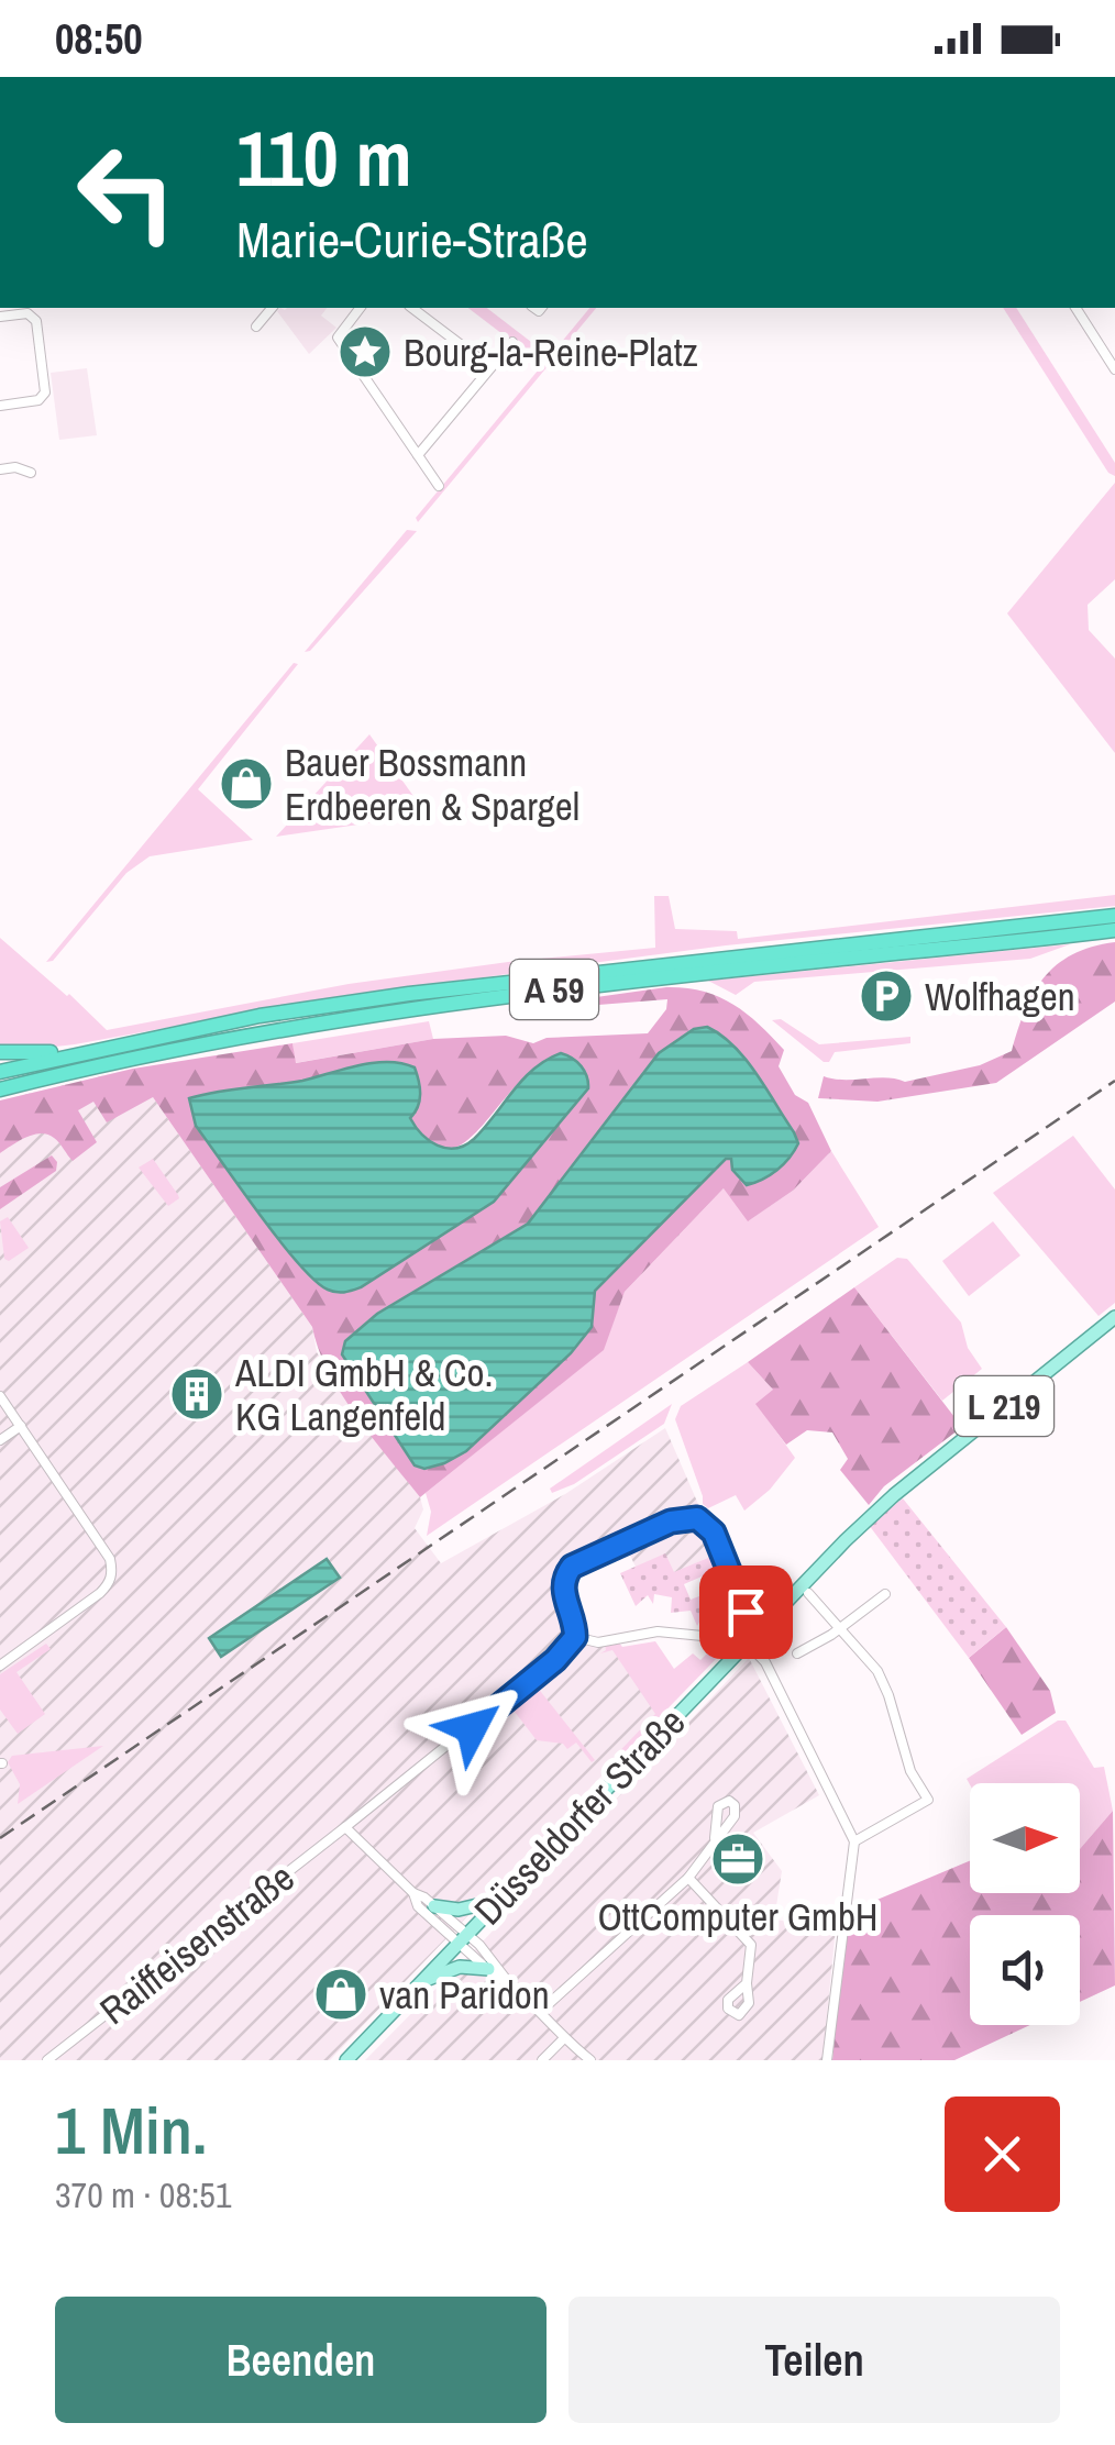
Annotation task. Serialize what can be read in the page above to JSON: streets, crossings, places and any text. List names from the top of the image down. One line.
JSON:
{"streets":{"highway":["A 59"],"main road":["L 219","Düsseldorfer Straße"],"street":["Raiffeisenstraße"]},"places":{"place":["Bourg-la-Reine-Platz"],"shop":["Bauer Bossmann Erdbeeren & Spargel","van Paridon"],"parking":["Wolfhagen"],"building":["ALDI GmbH & Co. KG Langenfeld"],"office":["OttComputer GmbH"]},"north":"right","page":{"status":"08:50","turn":["110 m","Marie-Curie-Straße"],"heading":["1 Min.","370 m · 08:51"],"buttons":["Beenden","Teilen"]}}
